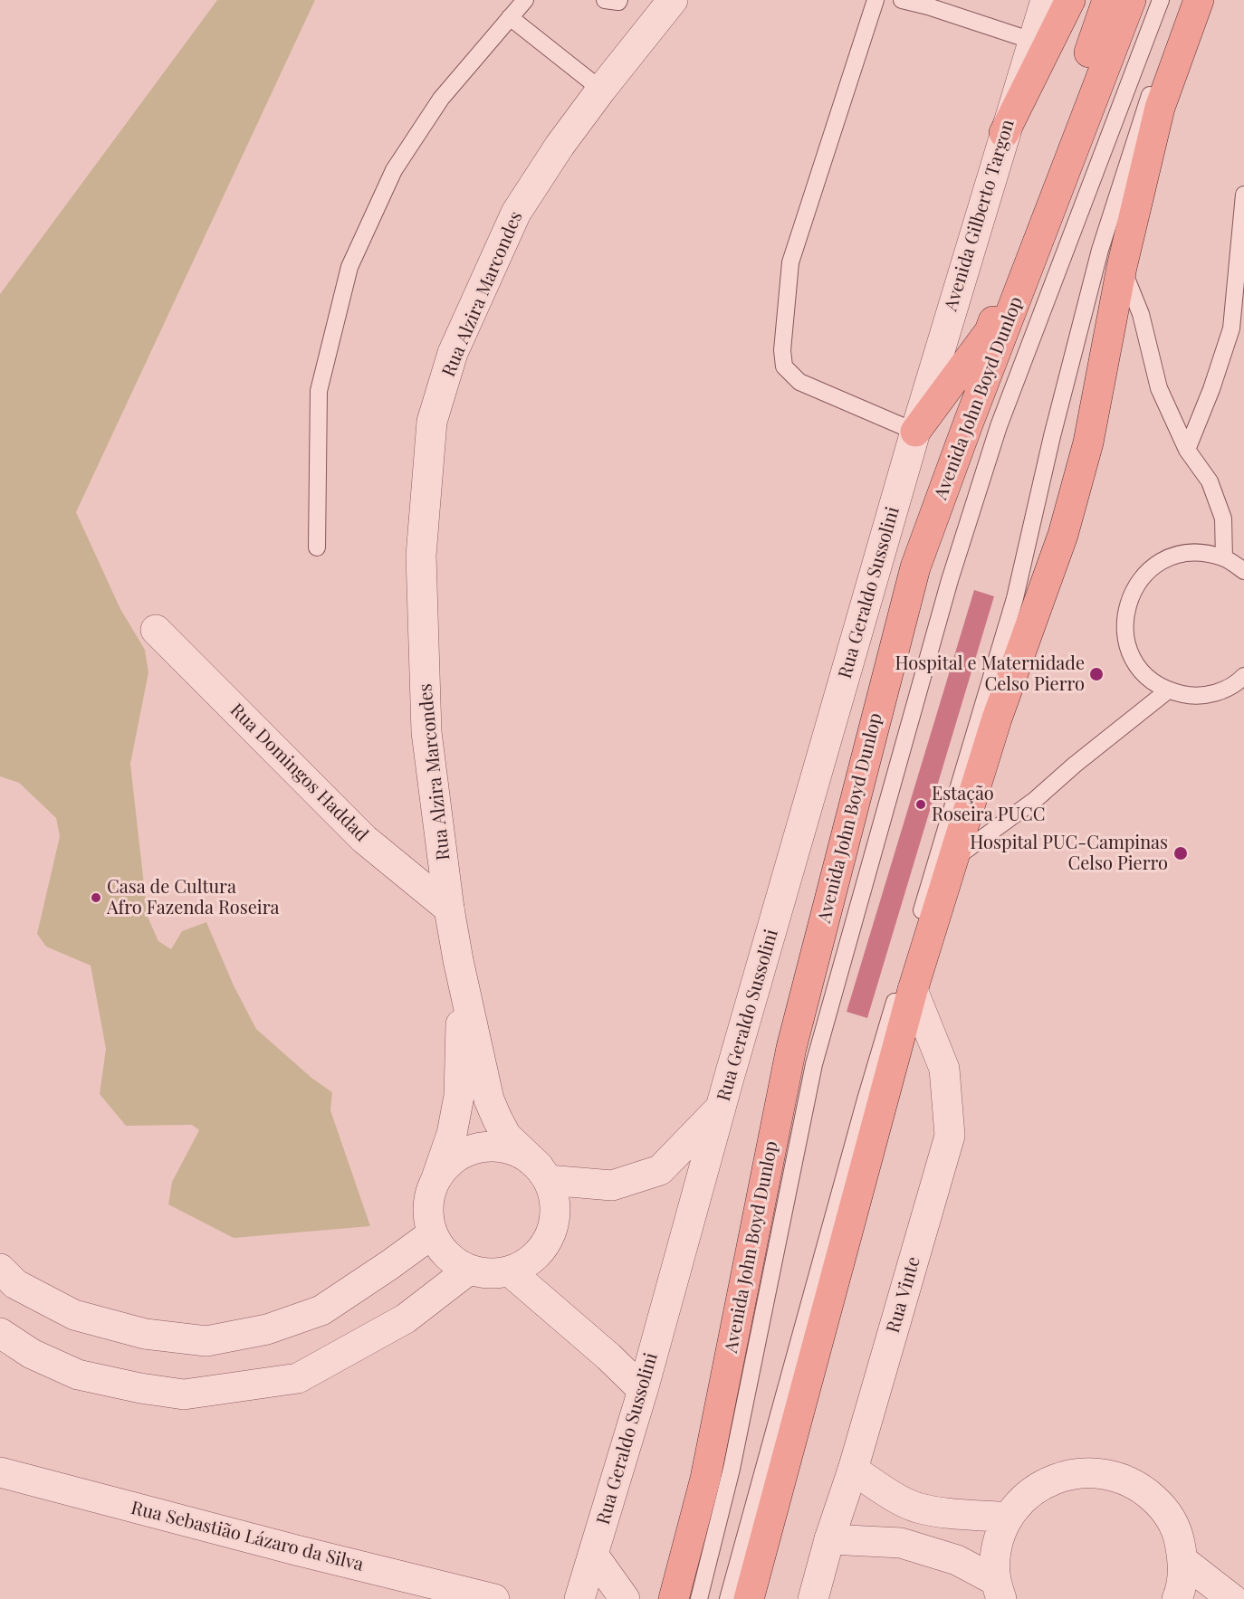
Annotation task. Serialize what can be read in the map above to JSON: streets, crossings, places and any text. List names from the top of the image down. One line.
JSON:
{"streets":{"main road":["Avenida John Boyd Dunlop"],"street":["Avenida Gilberto Targon","Rua Alzira Marcondes","Rua Geraldo Sussolini","Rua Domingos Haddad","Rua Vinte","Rua Sebastião Lázaro da Silva"]},"crossings":[["Avenida Gilberto Targon","Rua Geraldo Sussolini"],["Rua Alzira Marcondes","Rua Domingos Haddad"]],"places":["Hospital e Maternidade Celso Pierro","Estação Roseira PUCC","Hospital PUC-Campinas Celso Pierro","Casa de Cultura Afro Fazenda Roseira"]}
